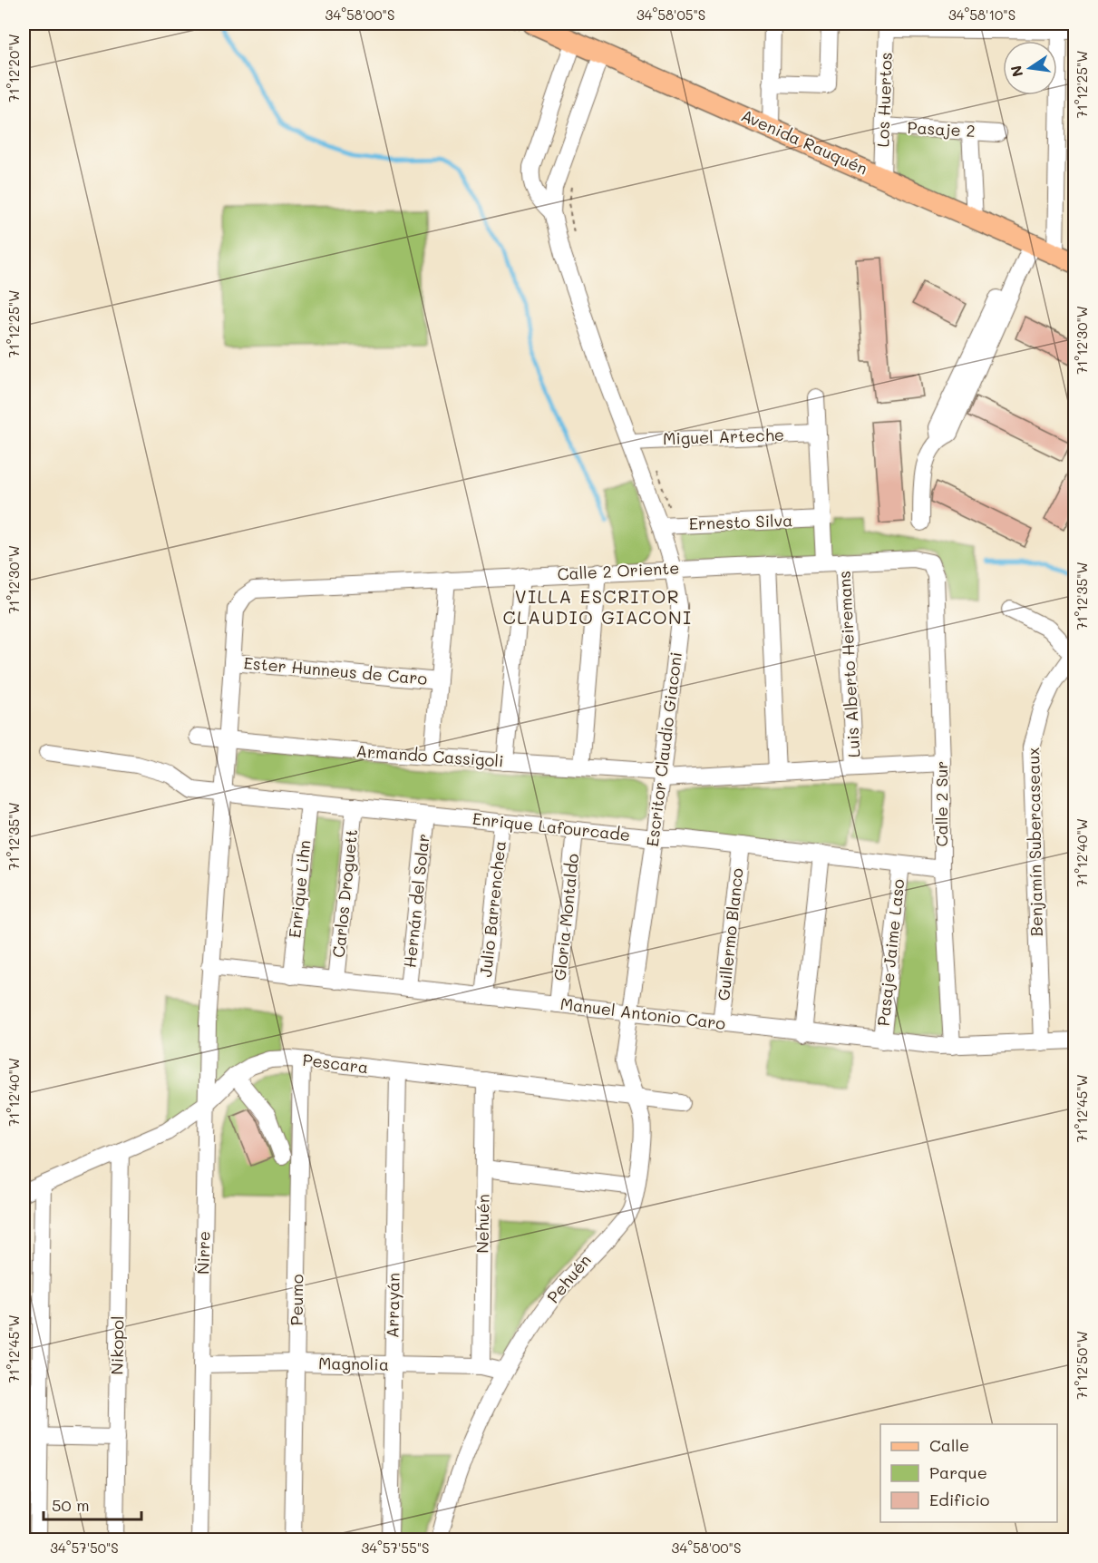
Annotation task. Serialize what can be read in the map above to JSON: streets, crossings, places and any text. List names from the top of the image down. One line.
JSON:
{"streets":{"main road":["Avenida Rauquén"],"street":["Los Huertos","Pasaje 2","Miguel Arteche","Ernesto Silva","Calle 2 Oriente","Luis Alberto Heiremans","Ester Hunneus de Caro","Escritor Claudio Giaconi","Armando Cassigoli","Calle 2 Sur","Enrique Lafourcade","Benjamín Subercaseaux","Enrique Lihn","Carlos Droguett","Hernán del Solar","Julio Barrenchea","Gloria Montaldo","Guillermo Blanco","Pasaje Jaime Laso","Manuel Antonio Caro","Pescara","Nehuén","Ñirre","Pehuén","Peumo","Arrayán","Nikopol","Magnolia"]},"crossings":[["Los Huertos","Pasaje 2"],["Los Huertos","Avenida Rauquén"],["Avenida Rauquén","Escritor Claudio Giaconi"],["Miguel Arteche","Luis Alberto Heiremans"],["Miguel Arteche","Escritor Claudio Giaconi"],["Ernesto Silva","Luis Alberto Heiremans"],["Ernesto Silva","Escritor Claudio Giaconi"],["Calle 2 Oriente","Luis Alberto Heiremans"],["Calle 2 Oriente","Escritor Claudio Giaconi"],["Calle 2 Oriente","Calle 2 Sur"],["Calle 2 Oriente","Ñirre"],["Luis Alberto Heiremans","Armando Cassigoli"],["Ester Hunneus de Caro","Ñirre"],["Escritor Claudio Giaconi","Armando Cassigoli"],["Escritor Claudio Giaconi","Enrique Lafourcade"],["Escritor Claudio Giaconi","Manuel Antonio Caro"],["Escritor Claudio Giaconi","Pehuén"],["Armando Cassigoli","Calle 2 Sur"],["Armando Cassigoli","Ñirre"],["Calle 2 Sur","Enrique Lafourcade"],["Calle 2 Sur","Manuel Antonio Caro"],["Enrique Lafourcade","Enrique Lihn"],["Enrique Lafourcade","Carlos Droguett"],["Enrique Lafourcade","Hernán del Solar"],["Enrique Lafourcade","Julio Barrenchea"],["Enrique Lafourcade","Gloria Montaldo"],["Enrique Lafourcade","Guillermo Blanco"],["Enrique Lafourcade","Pasaje Jaime Laso"],["Enrique Lafourcade","Ñirre"],["Benjamín Subercaseaux","Manuel Antonio Caro"],["Enrique Lihn","Manuel Antonio Caro"],["Carlos Droguett","Manuel Antonio Caro"],["Hernán del Solar","Manuel Antonio Caro"],["Julio Barrenchea","Manuel Antonio Caro"],["Gloria Montaldo","Manuel Antonio Caro"],["Guillermo Blanco","Manuel Antonio Caro"],["Pasaje Jaime Laso","Manuel Antonio Caro"],["Manuel Antonio Caro","Ñirre"],["Manuel Antonio Caro","Pehuén"],["Pescara","Nehuén"],["Pescara","Ñirre"],["Pescara","Pehuén"],["Pescara","Peumo"],["Pescara","Arrayán"],["Pescara","Nikopol"],["Nehuén","Magnolia"],["Ñirre","Magnolia"],["Pehuén","Magnolia"],["Peumo","Magnolia"],["Arrayán","Magnolia"]],"districts":["VILLA ESCRITOR CLAUDIO GIACONI"],"legend":["Calle","Parque","Edificio"],"scale_bar":"50 m","north":"left","coordinates":["34°58'00\"S","34°58'05\"S","34°58'10\"S","71°12'20\"W","71°12'25\"W","71°12'30\"W","71°12'35\"W","71°12'40\"W","71°12'45\"W","71°12'50\"W","34°57'50\"S","34°57'55\"S"]}
